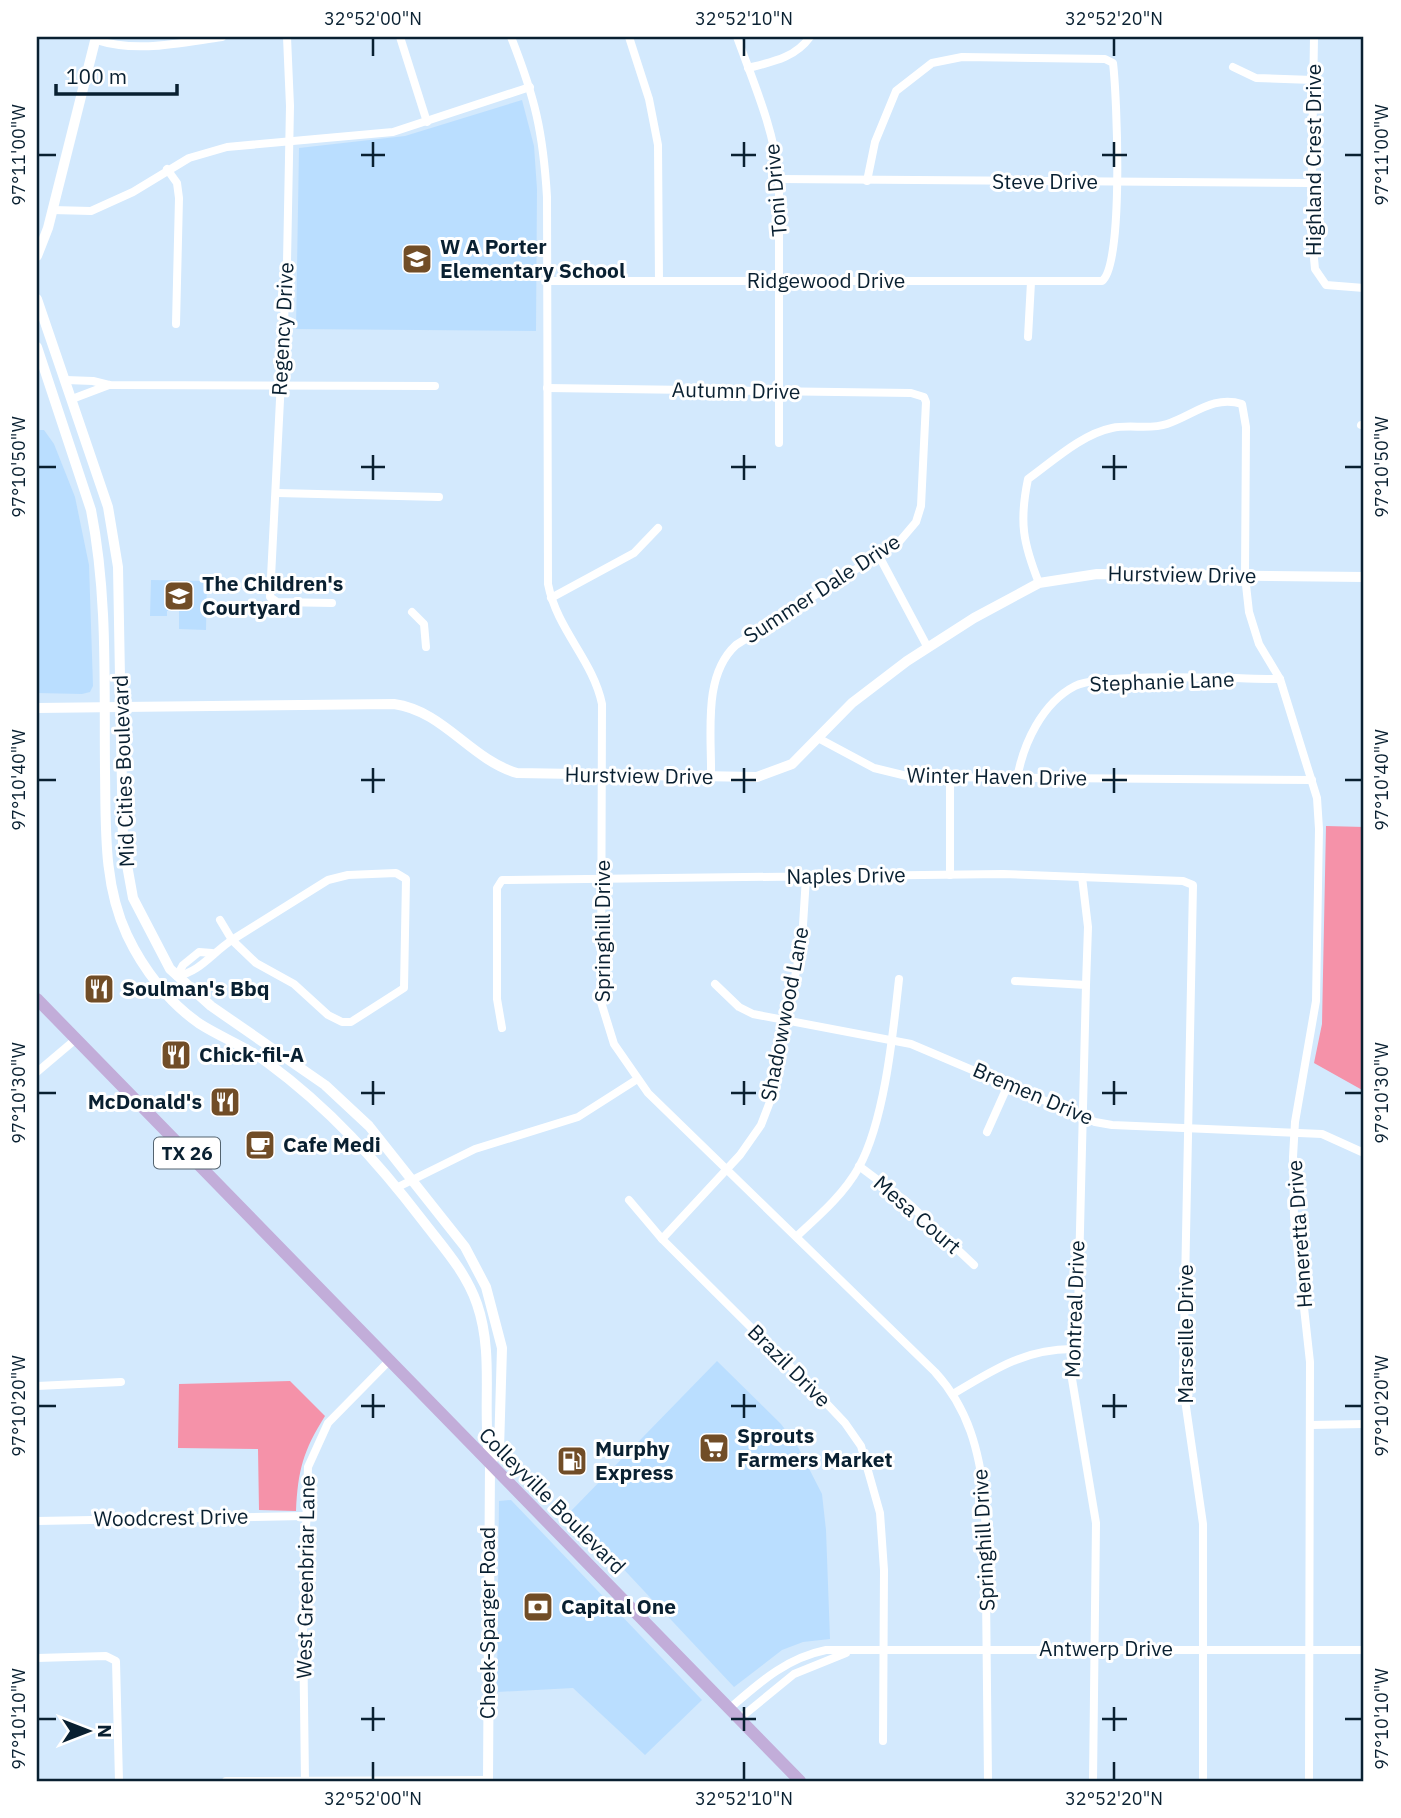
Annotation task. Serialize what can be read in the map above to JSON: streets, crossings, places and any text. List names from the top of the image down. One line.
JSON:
{"streets":{"main road":["Hurstview Drive","Mid Cities Boulevard","TX 26","Colleyville Boulevard","Cheek-Sparger Road"],"street":["Highland Crest Drive","Steve Drive","Toni Drive","Ridgewood Drive","Regency Drive","Autumn Drive","Summer Dale Drive","Stephanie Lane","Winter Haven Drive","Naples Drive","Springhill Drive","Shadowwood Lane","Bremen Drive","Mesa Court","Heneretta Drive","Montreal Drive","Marseille Drive","Brazil Drive","Woodcrest Drive","West Greenbriar Lane","Antwerp Drive"]},"crossings":[["Highland Crest Drive","Steve Drive"],["Steve Drive","Toni Drive"],["Steve Drive","Ridgewood Drive"],["Toni Drive","Ridgewood Drive"],["Toni Drive","Autumn Drive"],["Ridgewood Drive","Springhill Drive"],["Autumn Drive","Summer Dale Drive"],["Autumn Drive","Springhill Drive"],["Hurstview Drive","Summer Dale Drive"],["Hurstview Drive","Mid Cities Boulevard"],["Hurstview Drive","Winter Haven Drive"],["Hurstview Drive","Springhill Drive"],["Hurstview Drive","Heneretta Drive"],["Stephanie Lane","Winter Haven Drive"],["Stephanie Lane","Heneretta Drive"],["Mid Cities Boulevard","Colleyville Boulevard"],["Mid Cities Boulevard","Cheek-Sparger Road"],["Winter Haven Drive","Heneretta Drive"],["Naples Drive","Springhill Drive"],["Naples Drive","Shadowwood Lane"],["Naples Drive","Montreal Drive"],["Naples Drive","Marseille Drive"],["Springhill Drive","Shadowwood Lane"],["Springhill Drive","Antwerp Drive"],["Shadowwood Lane","Bremen Drive"],["Shadowwood Lane","Brazil Drive"],["Bremen Drive","Heneretta Drive"],["Bremen Drive","Montreal Drive"],["Bremen Drive","Marseille Drive"],["TX 26","Colleyville Boulevard"],["Heneretta Drive","Antwerp Drive"],["Montreal Drive","Antwerp Drive"],["Marseille Drive","Antwerp Drive"],["Brazil Drive","Antwerp Drive"],["Colleyville Boulevard","West Greenbriar Lane"],["Colleyville Boulevard","Cheek-Sparger Road"],["Colleyville Boulevard","Antwerp Drive"],["Woodcrest Drive","West Greenbriar Lane"]],"places":{"school or university":["W A Porter Elementary School","The Children's Courtyard"],"restaurant":["Soulman's Bbq","Chick-fil-A","McDonald's"],"cafe":["Cafe Medi"],"supermarket":["Sprouts Farmers Market"],"fuel station":["Murphy Express"],"bank":["Capital One"]},"scale_bar":"100 m","north":"right","coordinates":["32°52'00\"N","32°52'10\"N","32°52'20\"N","97°11'00\"W","97°10'50\"W","97°10'40\"W","97°10'30\"W","97°10'20\"W","97°10'10\"W"]}
